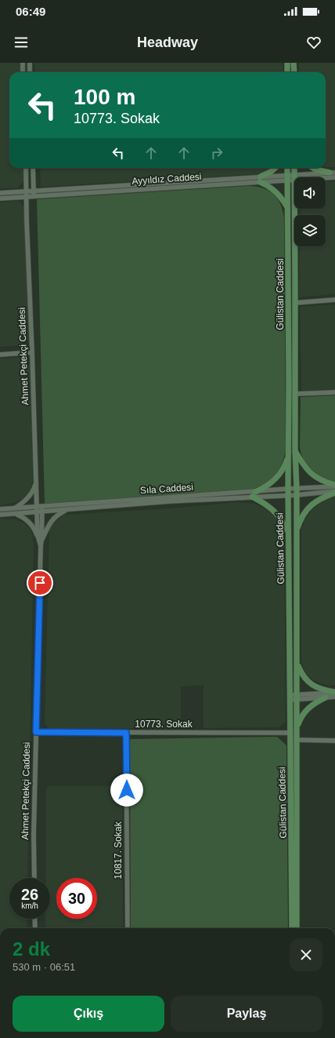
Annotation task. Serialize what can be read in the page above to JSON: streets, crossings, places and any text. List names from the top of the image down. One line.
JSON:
{"streets":{"main road":["Gülistan Caddesi"],"street":["Ayyıldız Caddesi","Ahmet Petekçi Caddesi","Sıla Caddesi","10773. Sokak","10817. Sokak"]},"crossings":[["Ayyıldız Caddesi","Gülistan Caddesi"],["Ayyıldız Caddesi","Ahmet Petekçi Caddesi"],["Gülistan Caddesi","Sıla Caddesi"],["Gülistan Caddesi","10773. Sokak"],["Ahmet Petekçi Caddesi","Sıla Caddesi"],["Ahmet Petekçi Caddesi","10773. Sokak"],["10773. Sokak","10817. Sokak"]],"page":{"status":"06:49","header":"Headway","turn":["100 m","10773. Sokak"],"speed":"26 km/h","limit":"30","heading":["2 dk","530 m · 06:51"],"buttons":["Çıkış","Paylaş"]}}
